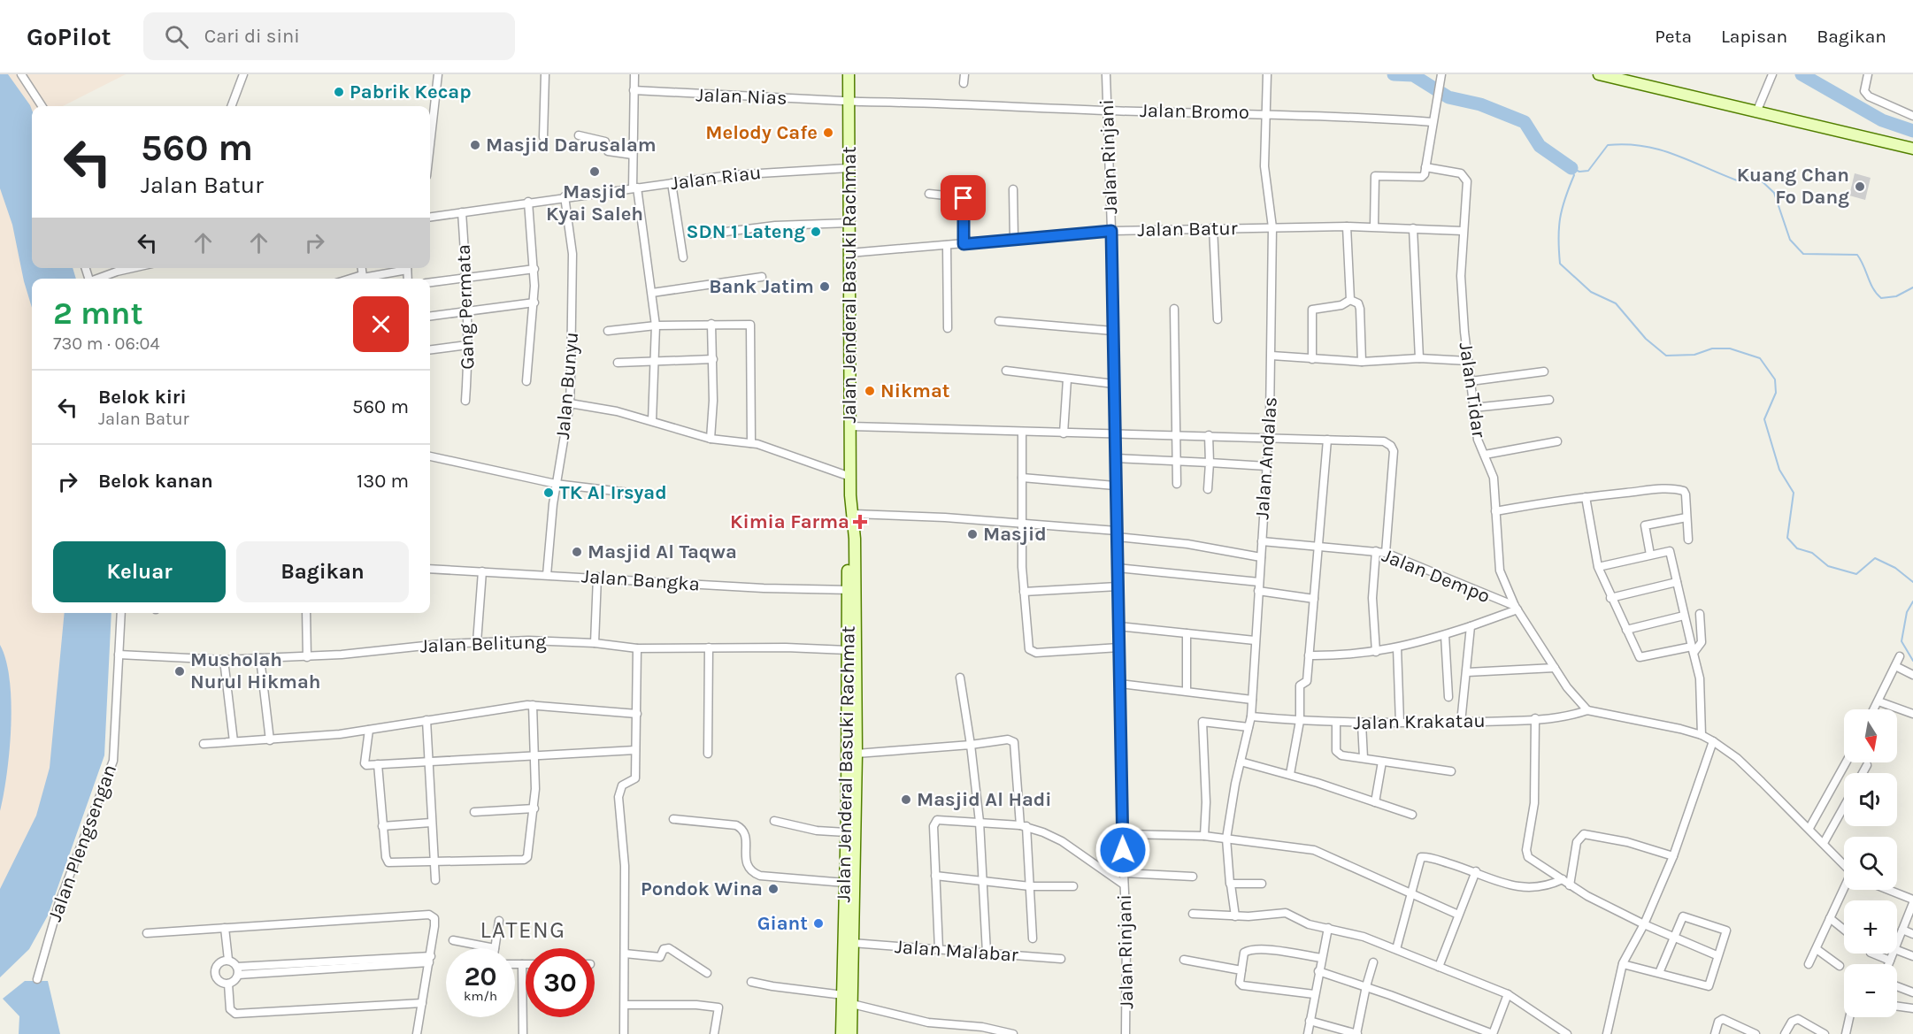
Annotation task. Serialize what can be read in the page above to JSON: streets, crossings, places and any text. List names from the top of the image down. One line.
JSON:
{"streets":{"main road":["Jalan Jenderal Basuki Rachmat"],"street":["Jalan Nias","Jalan Bromo","Jalan Rinjani","Jalan Riau","Jalan Batur","Gang Permata","Jalan Bunyu","Jalan Tidar","Jalan Andalas","Jalan Dempo","Jalan Bangka","Jalan Belitung","Jalan Krakatau","Jalan Plengsengan","Jalan Malabar"]},"crossings":[["Jalan Nias","Jalan Bromo"],["Jalan Nias","Jalan Jenderal Basuki Rachmat"],["Jalan Bromo","Jalan Rinjani"],["Jalan Bromo","Jalan Jenderal Basuki Rachmat"],["Jalan Bromo","Jalan Andalas"],["Jalan Rinjani","Jalan Batur"],["Jalan Riau","Jalan Jenderal Basuki Rachmat"],["Jalan Riau","Gang Permata"],["Jalan Riau","Jalan Bunyu"],["Jalan Batur","Jalan Jenderal Basuki Rachmat"],["Jalan Batur","Jalan Tidar"],["Jalan Batur","Jalan Andalas"],["Jalan Jenderal Basuki Rachmat","Jalan Bangka"],["Jalan Jenderal Basuki Rachmat","Jalan Belitung"],["Jalan Jenderal Basuki Rachmat","Jalan Malabar"],["Jalan Bunyu","Jalan Bangka"],["Jalan Tidar","Jalan Dempo"],["Jalan Tidar","Jalan Krakatau"],["Jalan Andalas","Jalan Dempo"],["Jalan Andalas","Jalan Krakatau"],["Jalan Belitung","Jalan Plengsengan"]],"districts":["LATENG"],"places":{"other":["Pabrik Kecap","Melody Cafe","Masjid Darusalam","Masjid Kyai Saleh","Kuang Chan Fo Dang","SDN 1 Lateng","Bank Jatim","Nikmat","TK Al Irsyad","Masjid","Masjid Al Taqwa","Musholah Nurul Hikmah","Masjid Al Hadi","Pondok Wina","Giant"],"health":["Kimia Farma"]},"north":"bottom","page":{"header":"GoPilot","search":"Cari di sini","nav":["Peta","Lapisan","Bagikan"],"turn":["560 m","Jalan Batur"],"heading":["2 mnt","730 m · 06:04"],"list":[{"name":"Belok kiri","note":"Jalan Batur","value":"560 m"},{"name":"Belok kanan","value":"130 m"}],"buttons":["Keluar","Bagikan"],"map_buttons":["+","−"],"speed":"20 km/h","limit":"30"}}
